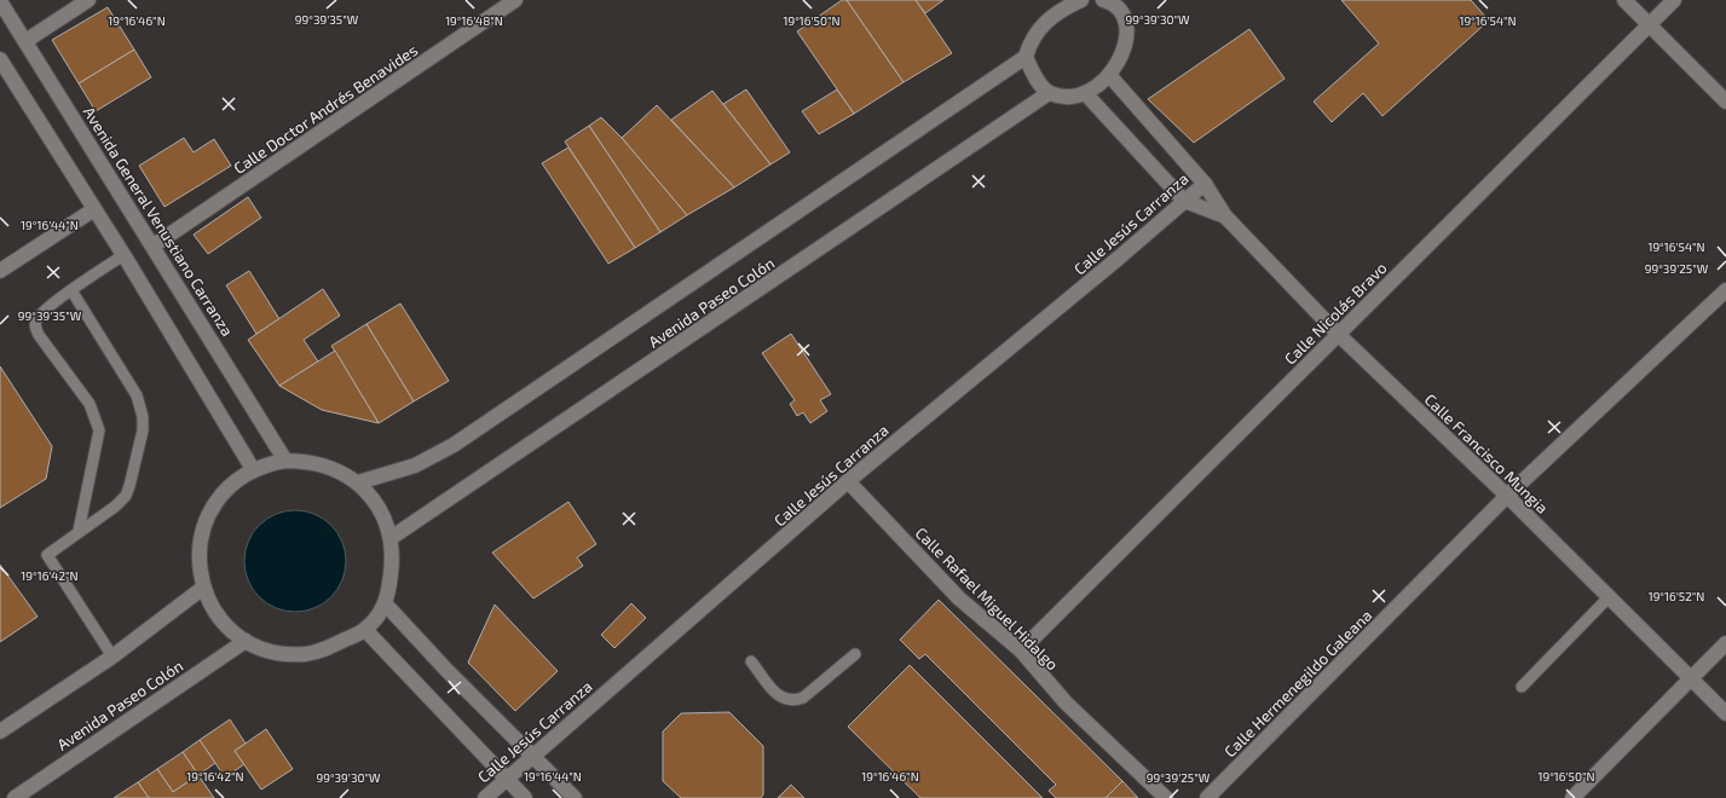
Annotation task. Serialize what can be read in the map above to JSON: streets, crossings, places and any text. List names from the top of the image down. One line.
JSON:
{"streets":{"street":["Calle Doctor Andrés Benavides","Avenida General Venustiano Carranza","Calle Jesús Carranza","Avenida Paseo Colón","Calle Nicolás Bravo","Calle Francisco Mungia","Calle Rafael Miguel Hidalgo","Calle Hermenegildo Galeana"]},"crossings":[["Calle Doctor Andrés Benavides","Avenida General Venustiano Carranza"],["Calle Jesús Carranza","Calle Francisco Mungia"],["Calle Jesús Carranza","Calle Rafael Miguel Hidalgo"],["Calle Nicolás Bravo","Calle Francisco Mungia"],["Calle Nicolás Bravo","Calle Rafael Miguel Hidalgo"],["Calle Francisco Mungia","Calle Hermenegildo Galeana"]],"coordinates":["99°39'35\"W","99°39'30\"W","19°16'46\"N","19°16'48\"N","19°16'50\"N","19°16'54\"N","19°16'44\"N","99°39'25\"W","19°16'42\"N","19°16'52\"N"]}
